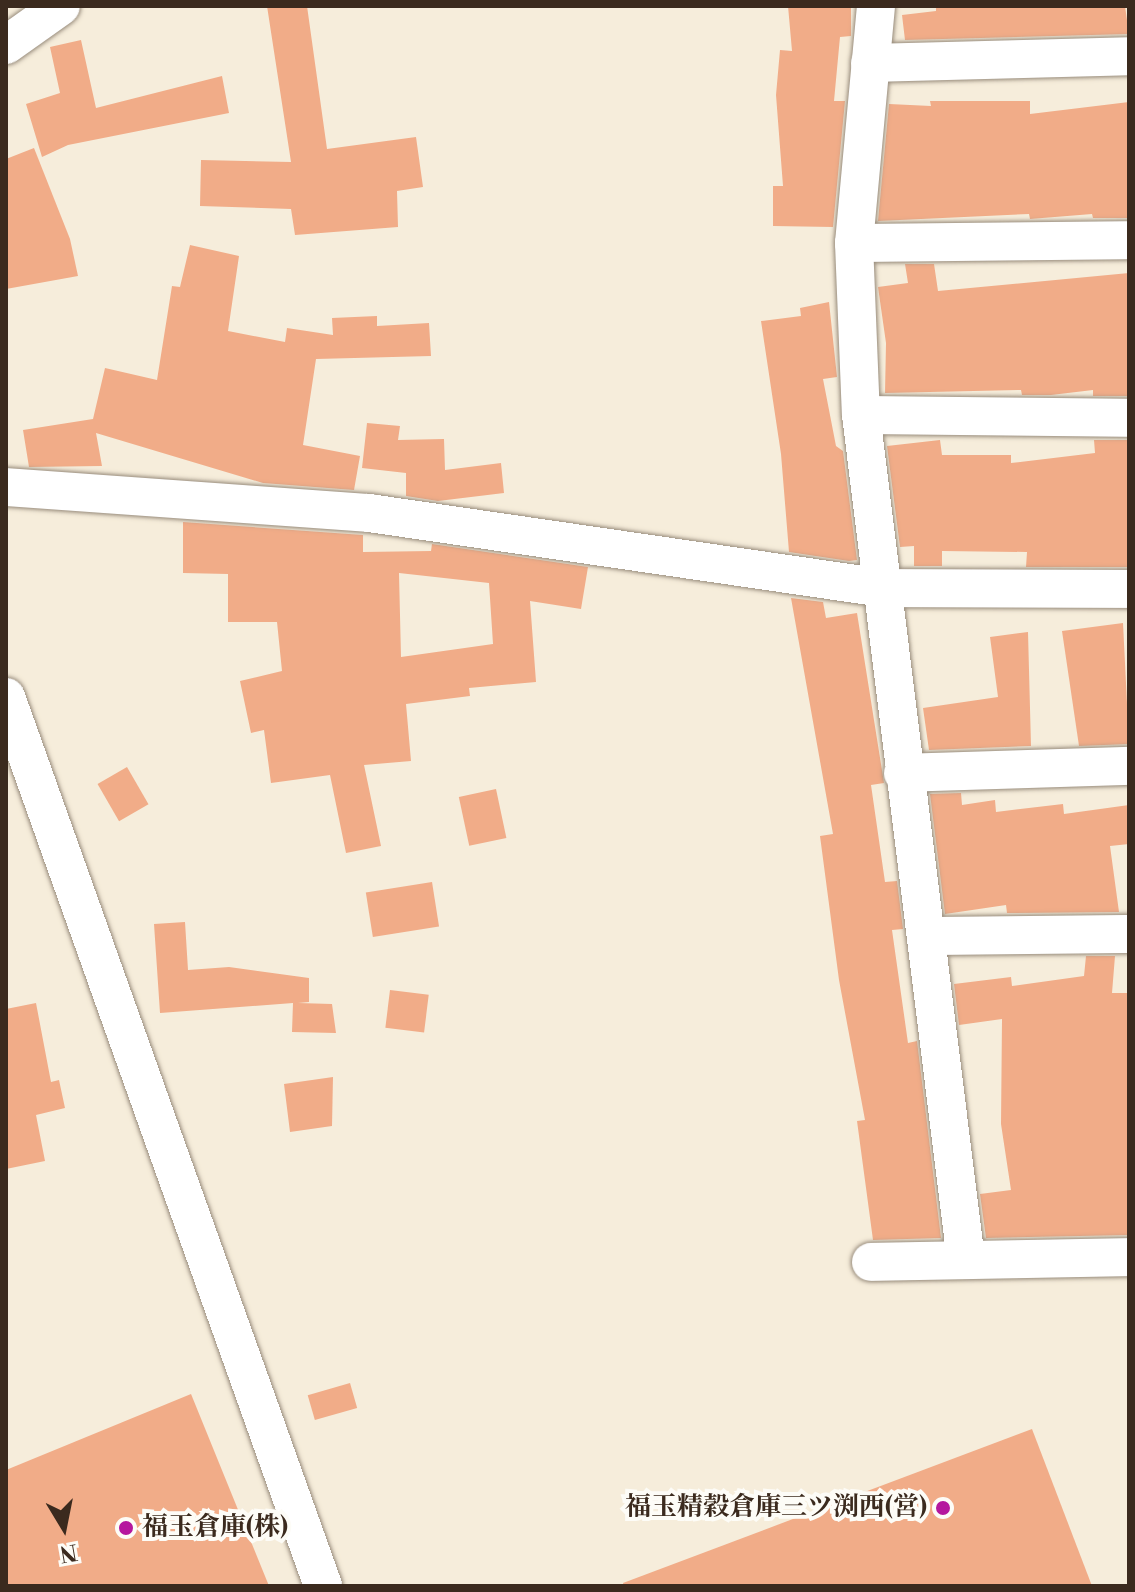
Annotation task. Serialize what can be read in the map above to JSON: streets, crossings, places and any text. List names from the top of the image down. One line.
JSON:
{"places":["福玉精穀倉庫三ツ渕西(営)","福玉倉庫(株)"],"north":"bottom"}
